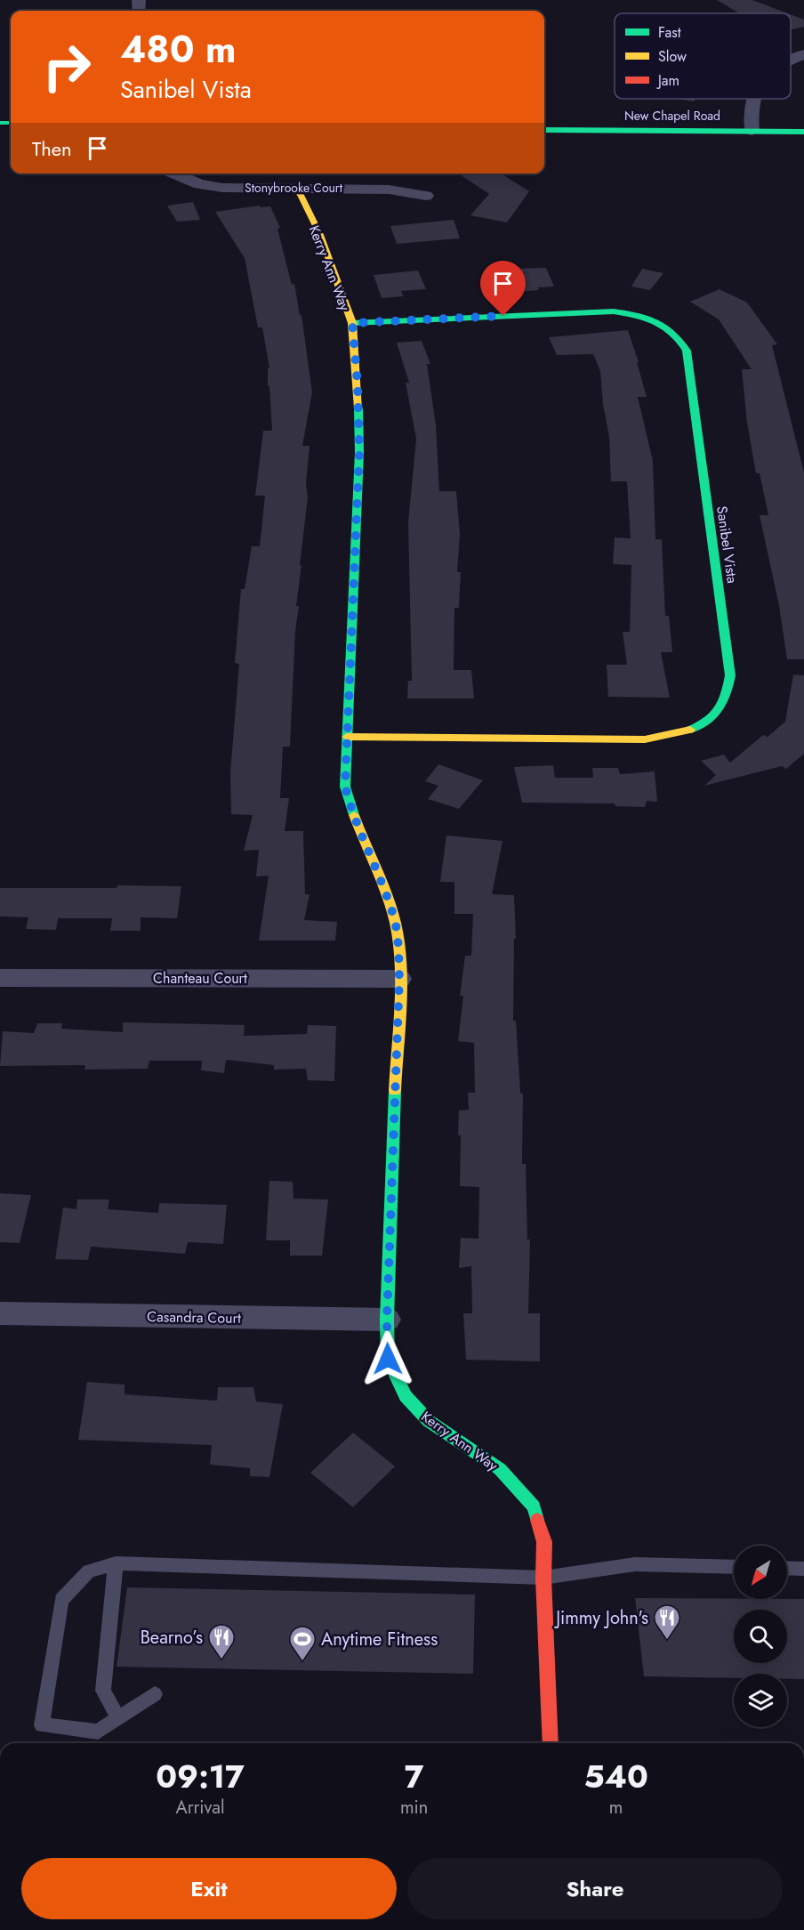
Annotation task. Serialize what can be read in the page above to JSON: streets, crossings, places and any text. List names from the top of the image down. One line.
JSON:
{"streets":{"street":["New Chapel Road","Stonybrooke Court","Kerry Ann Way","Sanibel Vista","Chanteau Court","Casandra Court"]},"crossings":[["Stonybrooke Court","Kerry Ann Way"],["Kerry Ann Way","Sanibel Vista"],["Kerry Ann Way","Chanteau Court"],["Kerry Ann Way","Casandra Court"]],"places":{"restaurant":["Jimmy John's","Bearno’s"],"sports":["Anytime Fitness"]},"legend":["Fast","Slow","Jam"],"north":"bottom left","page":{"turn":["480 m","Sanibel Vista"],"then":"Then","eta":["09:17","Arrival","7","min","540","m"],"buttons":["Exit","Share"]}}
